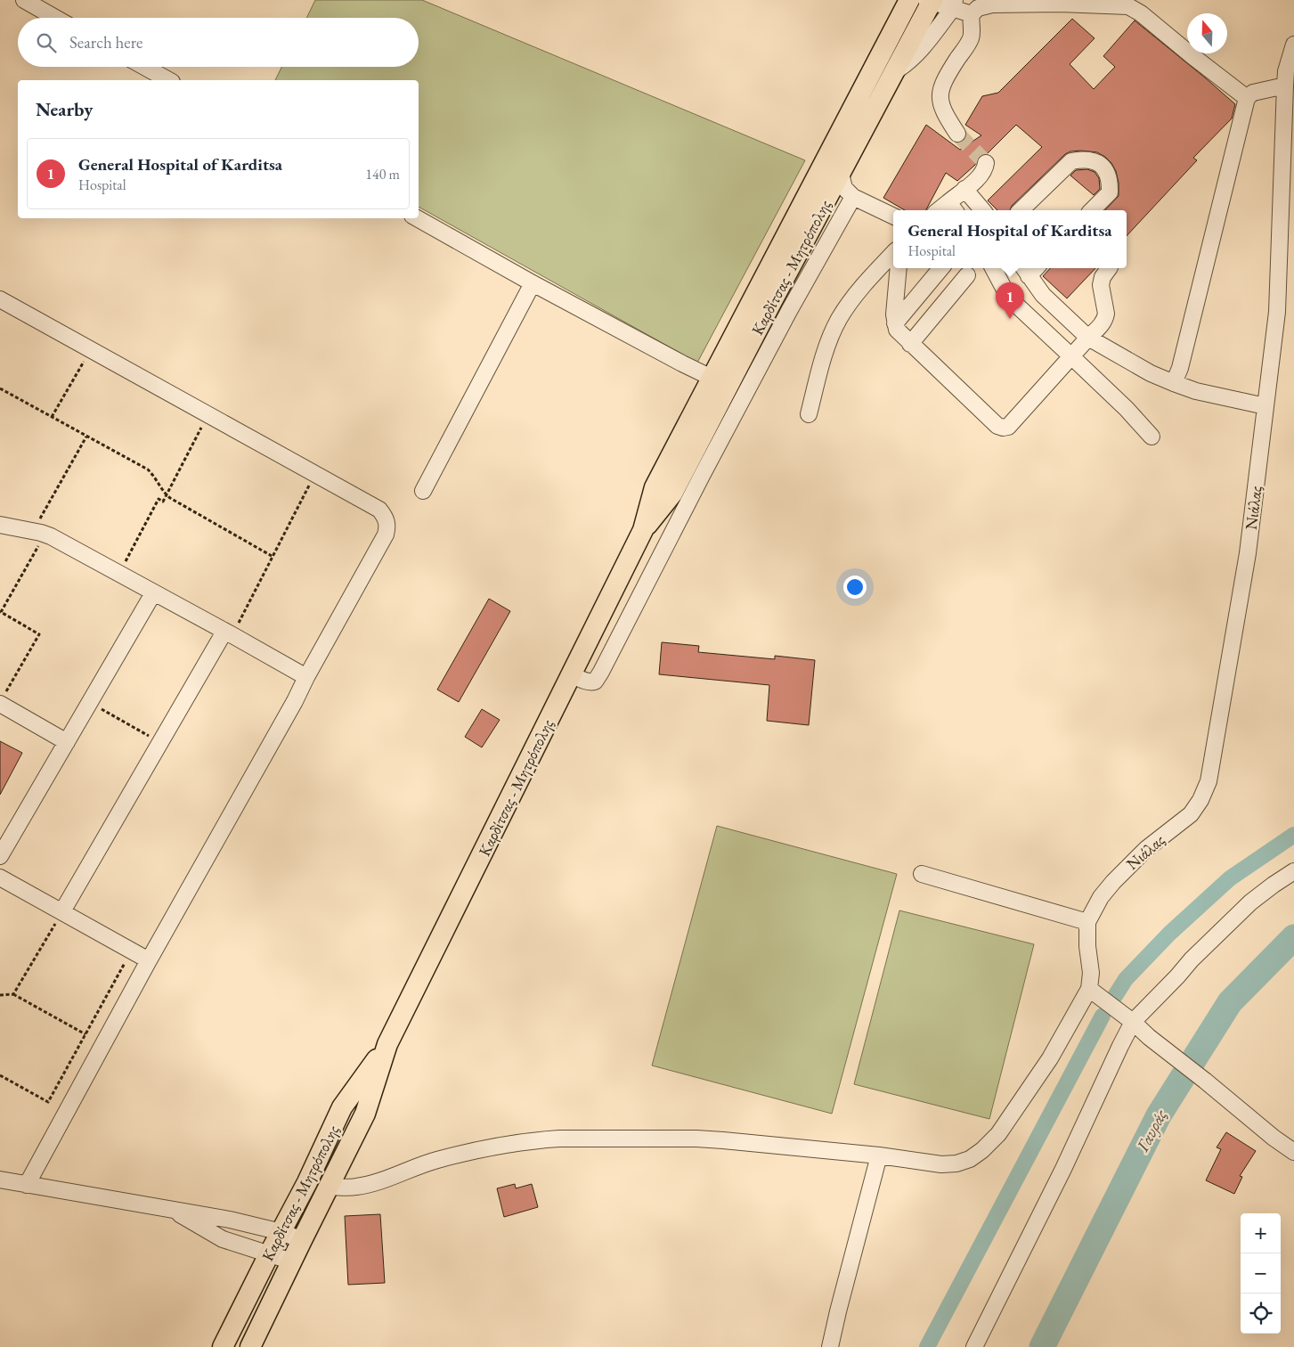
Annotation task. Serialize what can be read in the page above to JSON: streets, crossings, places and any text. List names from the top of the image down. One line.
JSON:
{"streets":{"main road":["Καρδίτσας - Μητρόπολης"],"street":["Νιάλας"]},"water":["Γαυράς"],"north":"top","page":{"search":"Search here","heading":"Nearby","list":[{"mark":"1","name":"General Hospital of Karditsa","note":"Hospital","value":"140 m"}],"popup":["General Hospital of Karditsa","Hospital"],"pins":"1","map_buttons":["+","−"]}}
